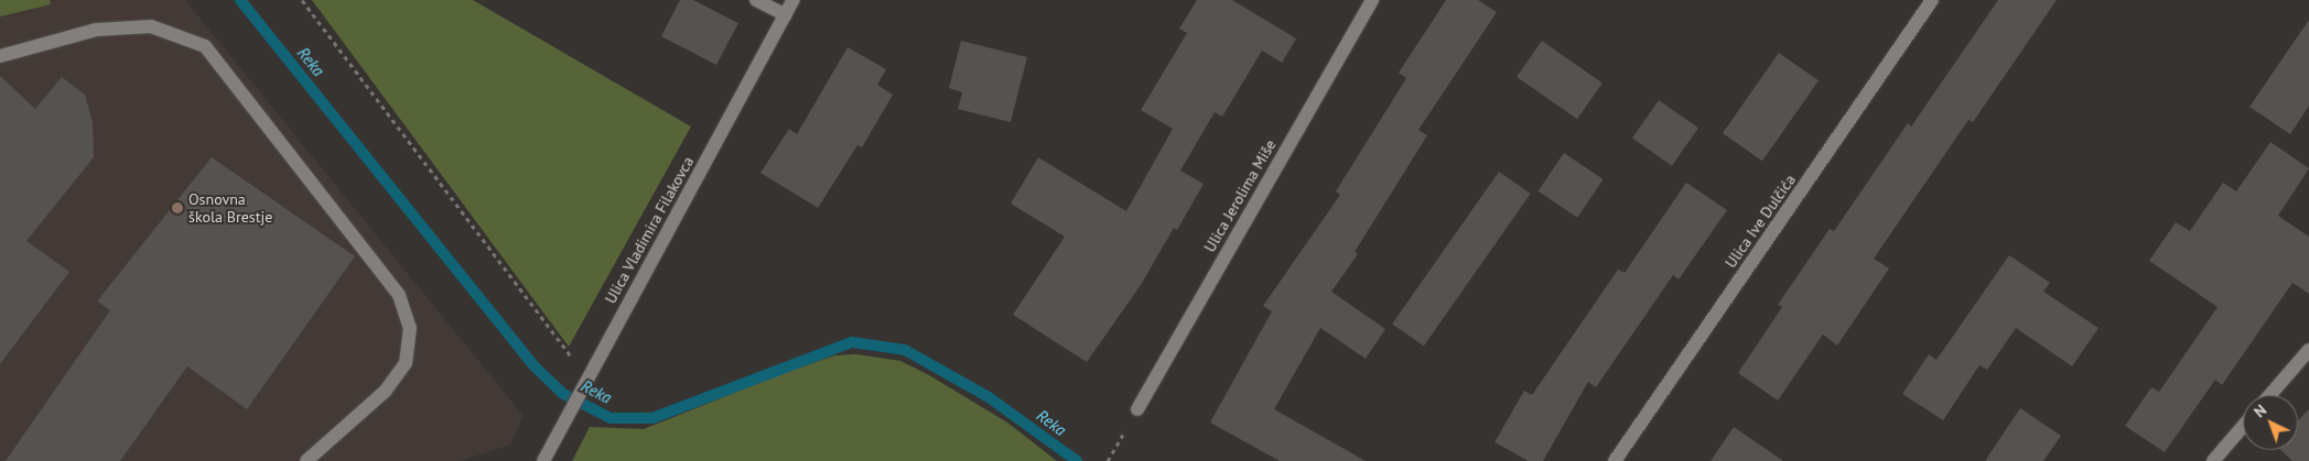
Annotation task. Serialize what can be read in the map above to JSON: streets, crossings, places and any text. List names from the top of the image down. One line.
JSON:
{"streets":{"street":["Ulica Jerolima Miše","Ulica Ive Dulčića","Ulica Vladimira Filakovca"]},"water":["Reka"],"places":["Osnovna škola Brestje"],"north":"top left"}
